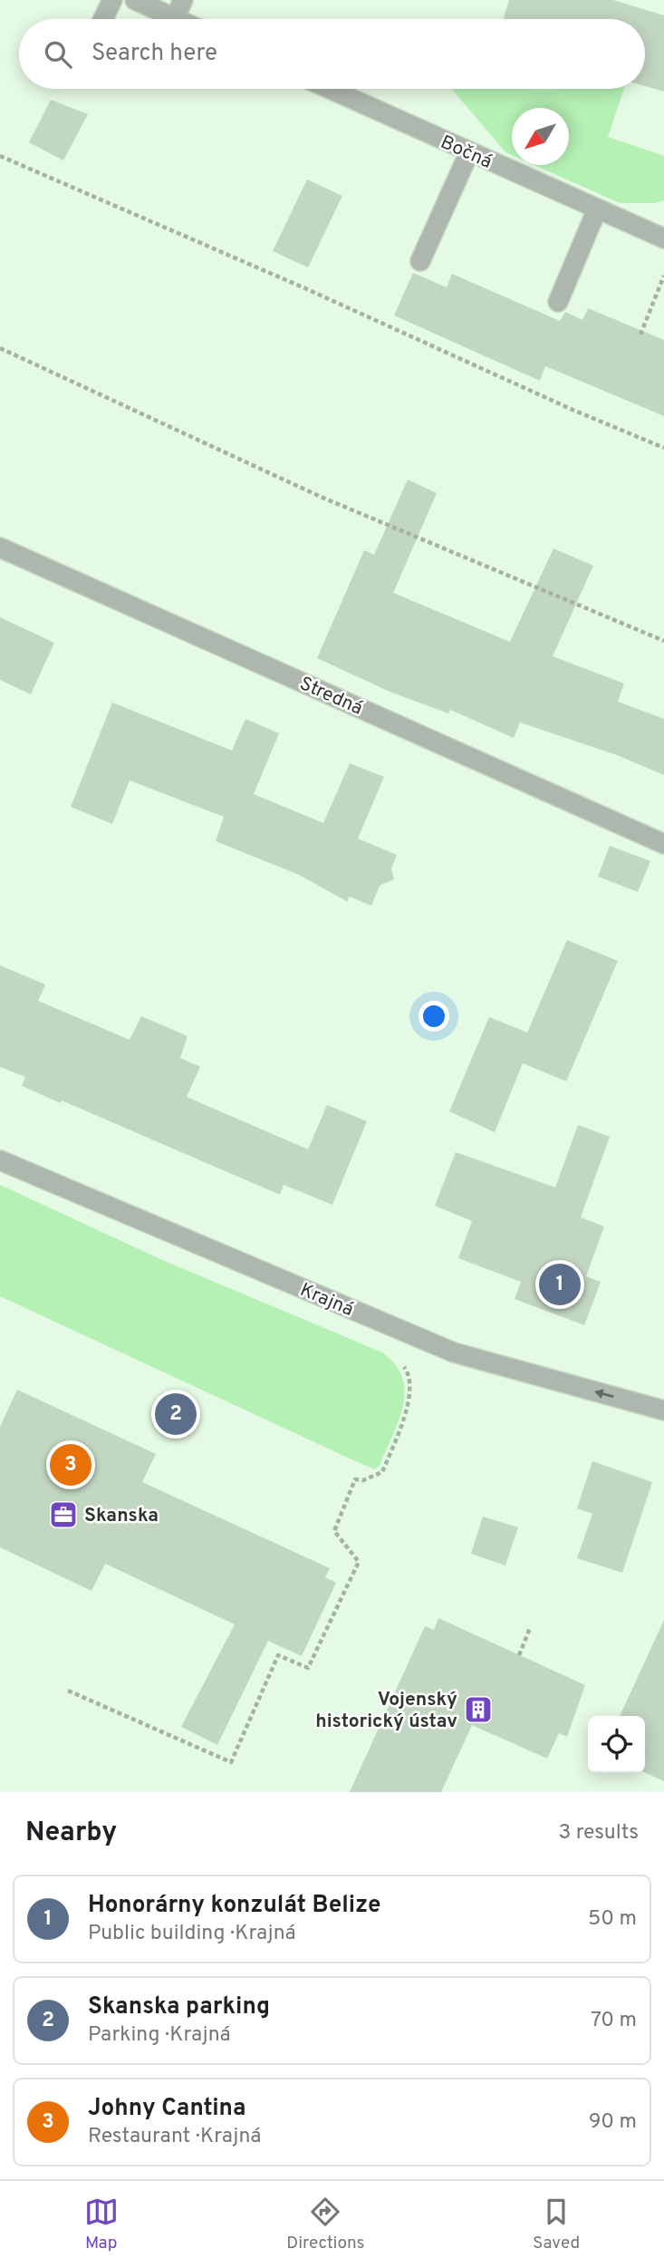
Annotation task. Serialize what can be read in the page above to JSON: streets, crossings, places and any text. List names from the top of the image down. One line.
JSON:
{"streets":{"street":["Bočná","Stredná","Krajná"]},"one_way":["Krajná"],"places":{"office":["Skanska"],"building":["Vojenský historický ústav"]},"north":"bottom left","page":{"search":"Search here","pins":["1","2","3"],"heading":["Nearby","3 results"],"list":[{"mark":"1","name":"Honorárny konzulát Belize","note":"Public building · Krajná","value":"50 m"},{"mark":"2","name":"Skanska parking","note":"Parking · Krajná","value":"70 m"},{"mark":"3","name":"Johny Cantina","note":"Restaurant · Krajná","value":"90 m"}],"nav":["Map","Directions","Saved"]}}
